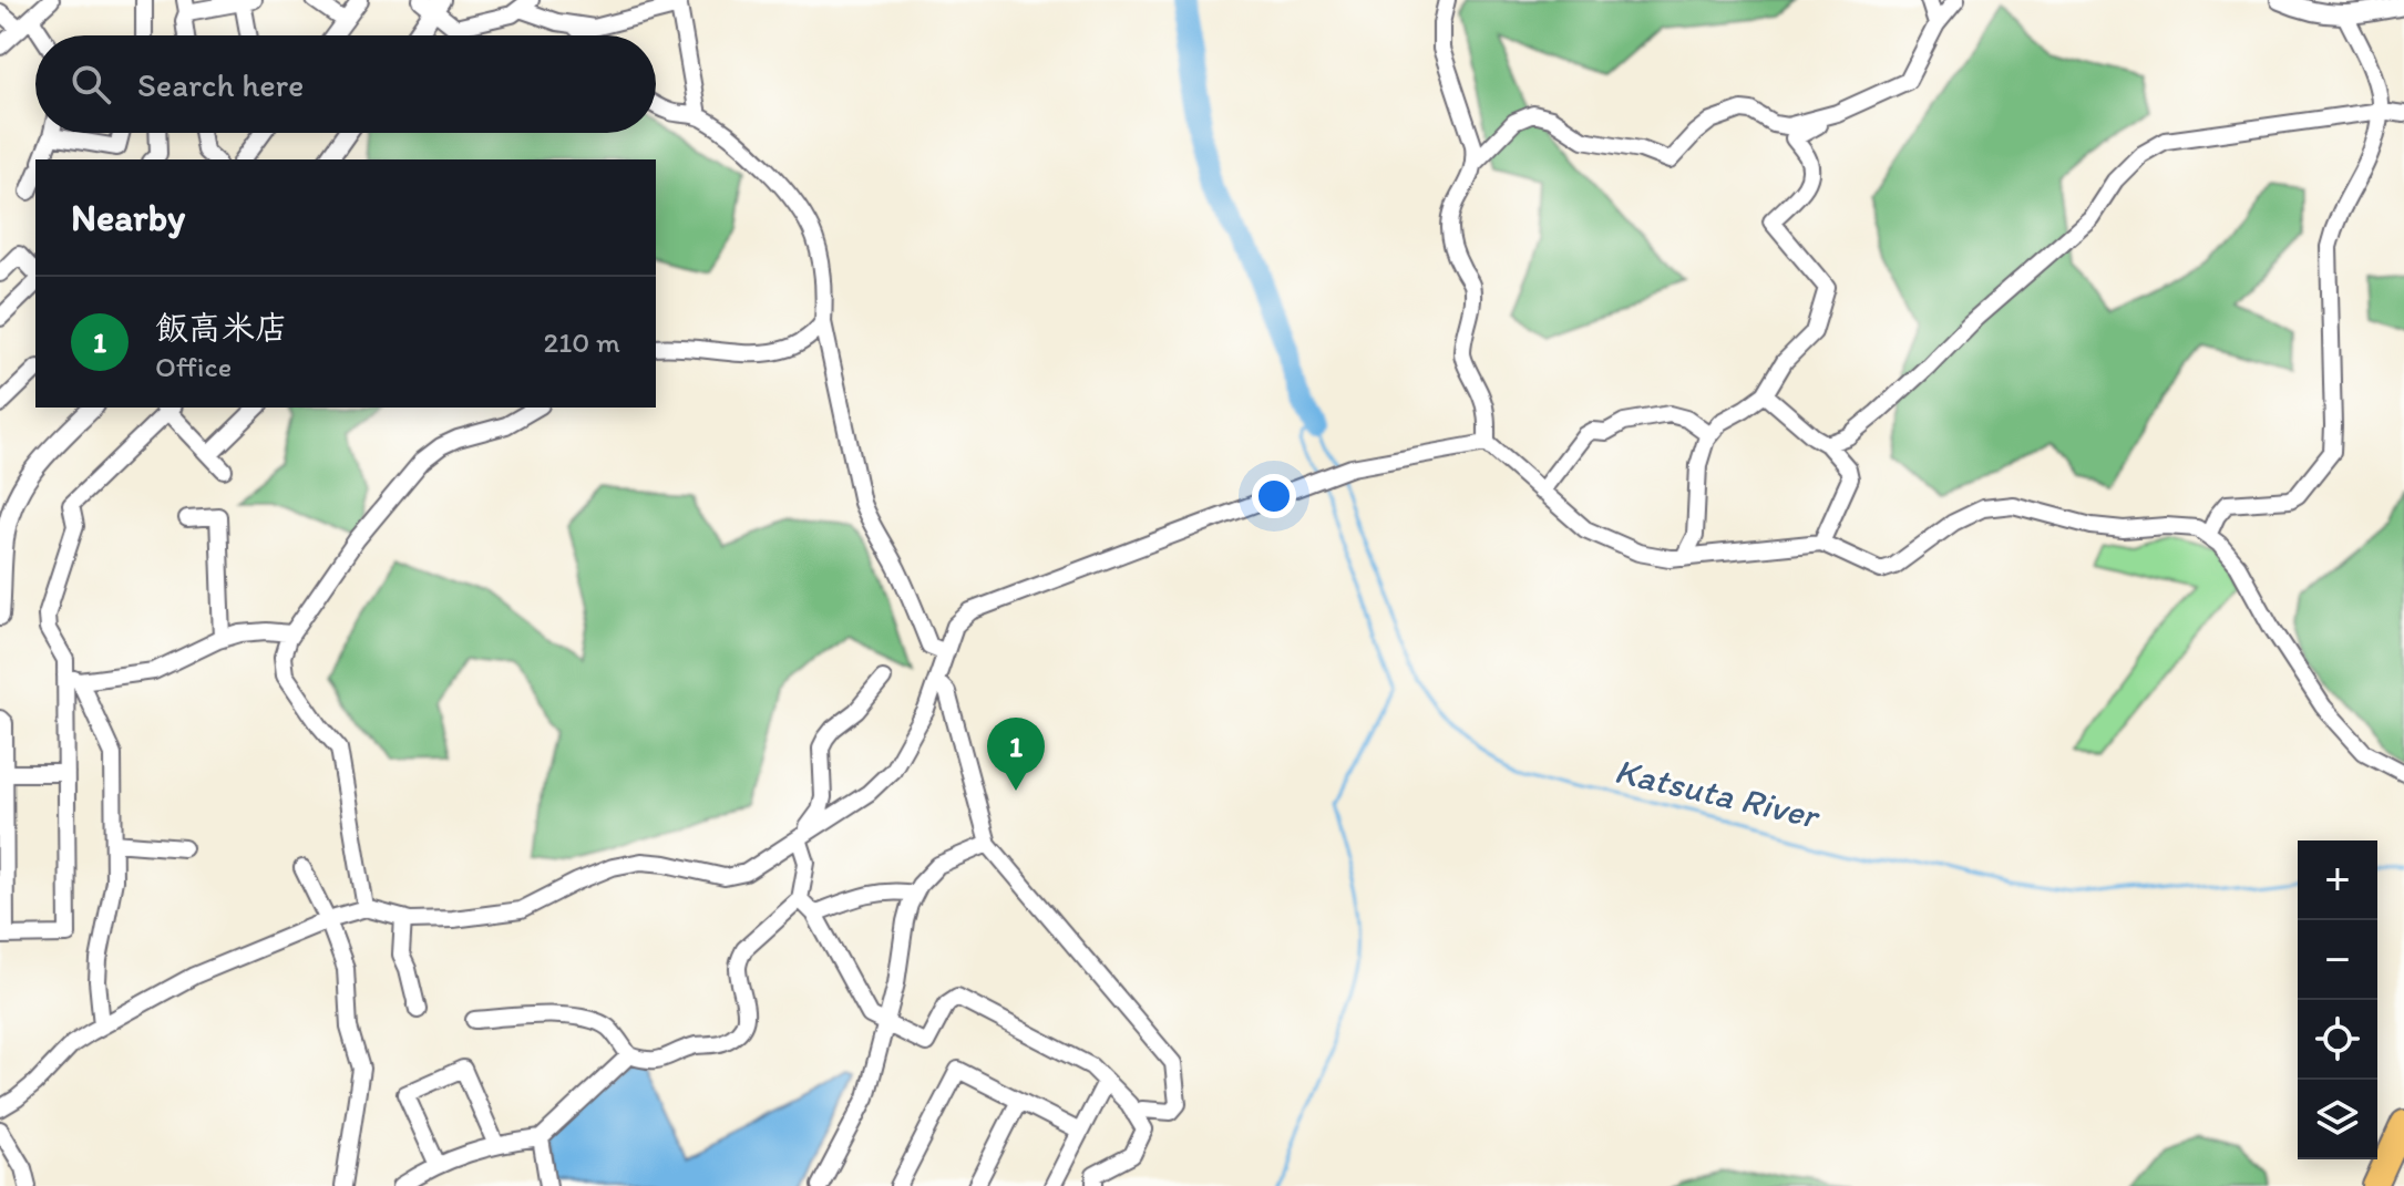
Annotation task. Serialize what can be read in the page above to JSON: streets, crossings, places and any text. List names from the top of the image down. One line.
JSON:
{"water":["Katsuta River"],"page":{"search":"Search here","heading":"Nearby","list":[{"mark":"1","name":"飯高米店","note":"Office","value":"210 m"}],"pins":"1","map_buttons":["+","−"]}}
